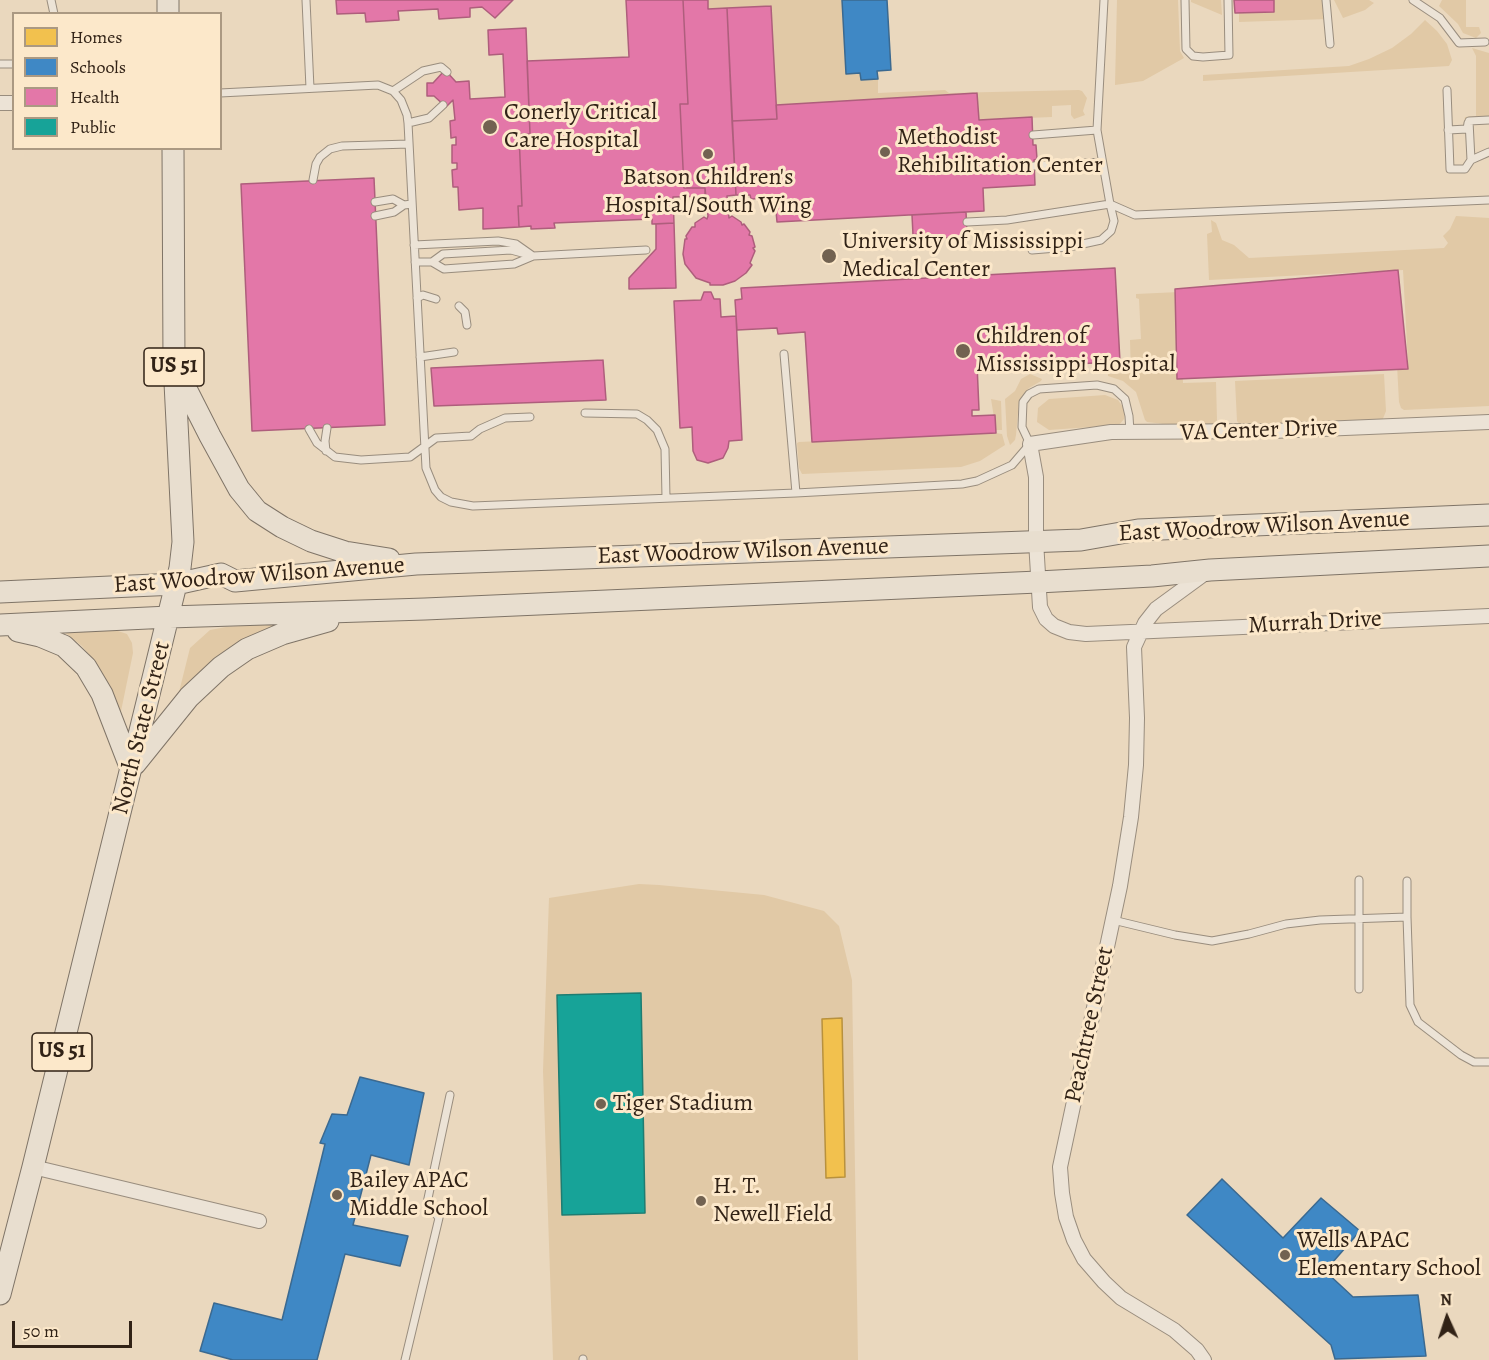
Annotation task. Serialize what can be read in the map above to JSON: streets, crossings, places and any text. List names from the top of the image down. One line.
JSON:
{"streets":{"main road":["US 51","East Woodrow Wilson Avenue","North State Street"],"street":["VA Center Drive","Murrah Drive","Peachtree Street"]},"crossings":[["East Woodrow Wilson Avenue","North State Street"],["East Woodrow Wilson Avenue","Peachtree Street"],["Murrah Drive","Peachtree Street"]],"places":["Conerly Critical Care Hospital","Methodist Rehibilitation Center","Batson Children's Hospital/South Wing","University of Mississippi Medical Center","Children of Mississippi Hospital","Tiger Stadium","Bailey APAC Middle School","H. T. Newell Field","Wells APAC Elementary School"],"legend":["Homes","Schools","Health","Public"],"scale_bar":"50 m","north":"top"}
